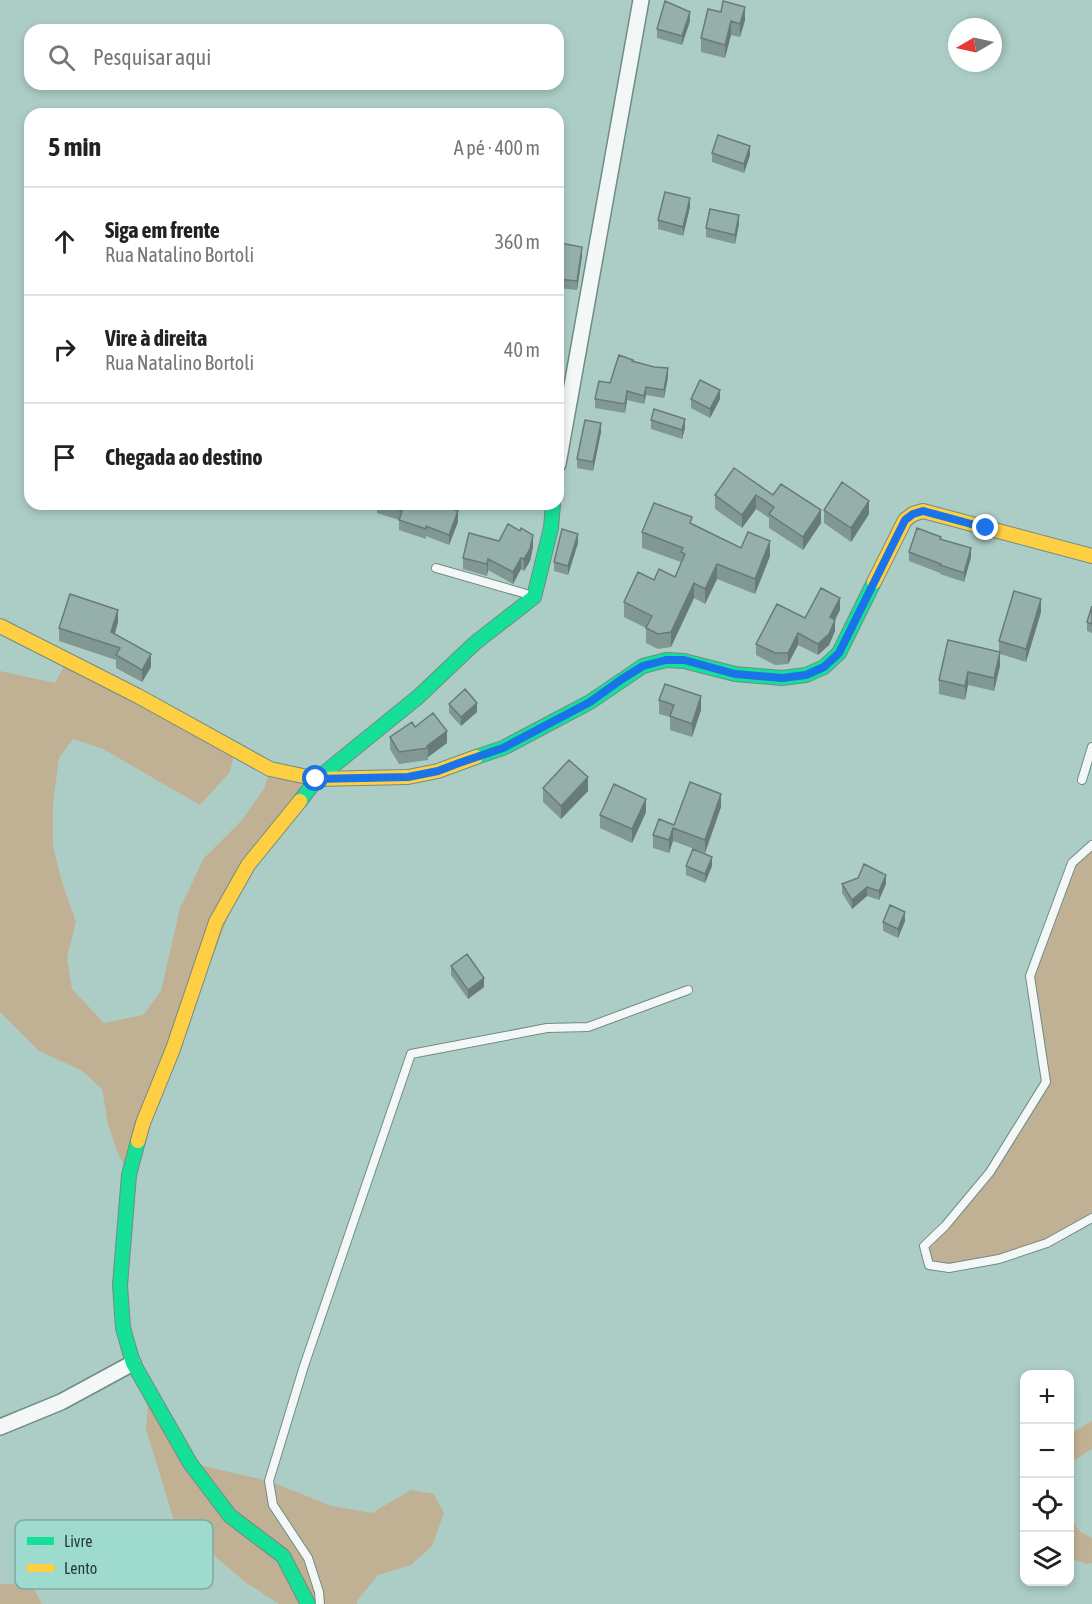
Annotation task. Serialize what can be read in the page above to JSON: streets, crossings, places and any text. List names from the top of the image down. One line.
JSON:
{"legend":["Livre","Lento"],"north":"left","page":{"search":"Pesquisar aqui","heading":["5 min","A pé · 400 m"],"list":[["Siga em frente","Rua Natalino Bortoli","360 m"],["Vire à direita","Rua Natalino Bortoli","40 m"],"Chegada ao destino"],"map_buttons":["+","−"]}}
